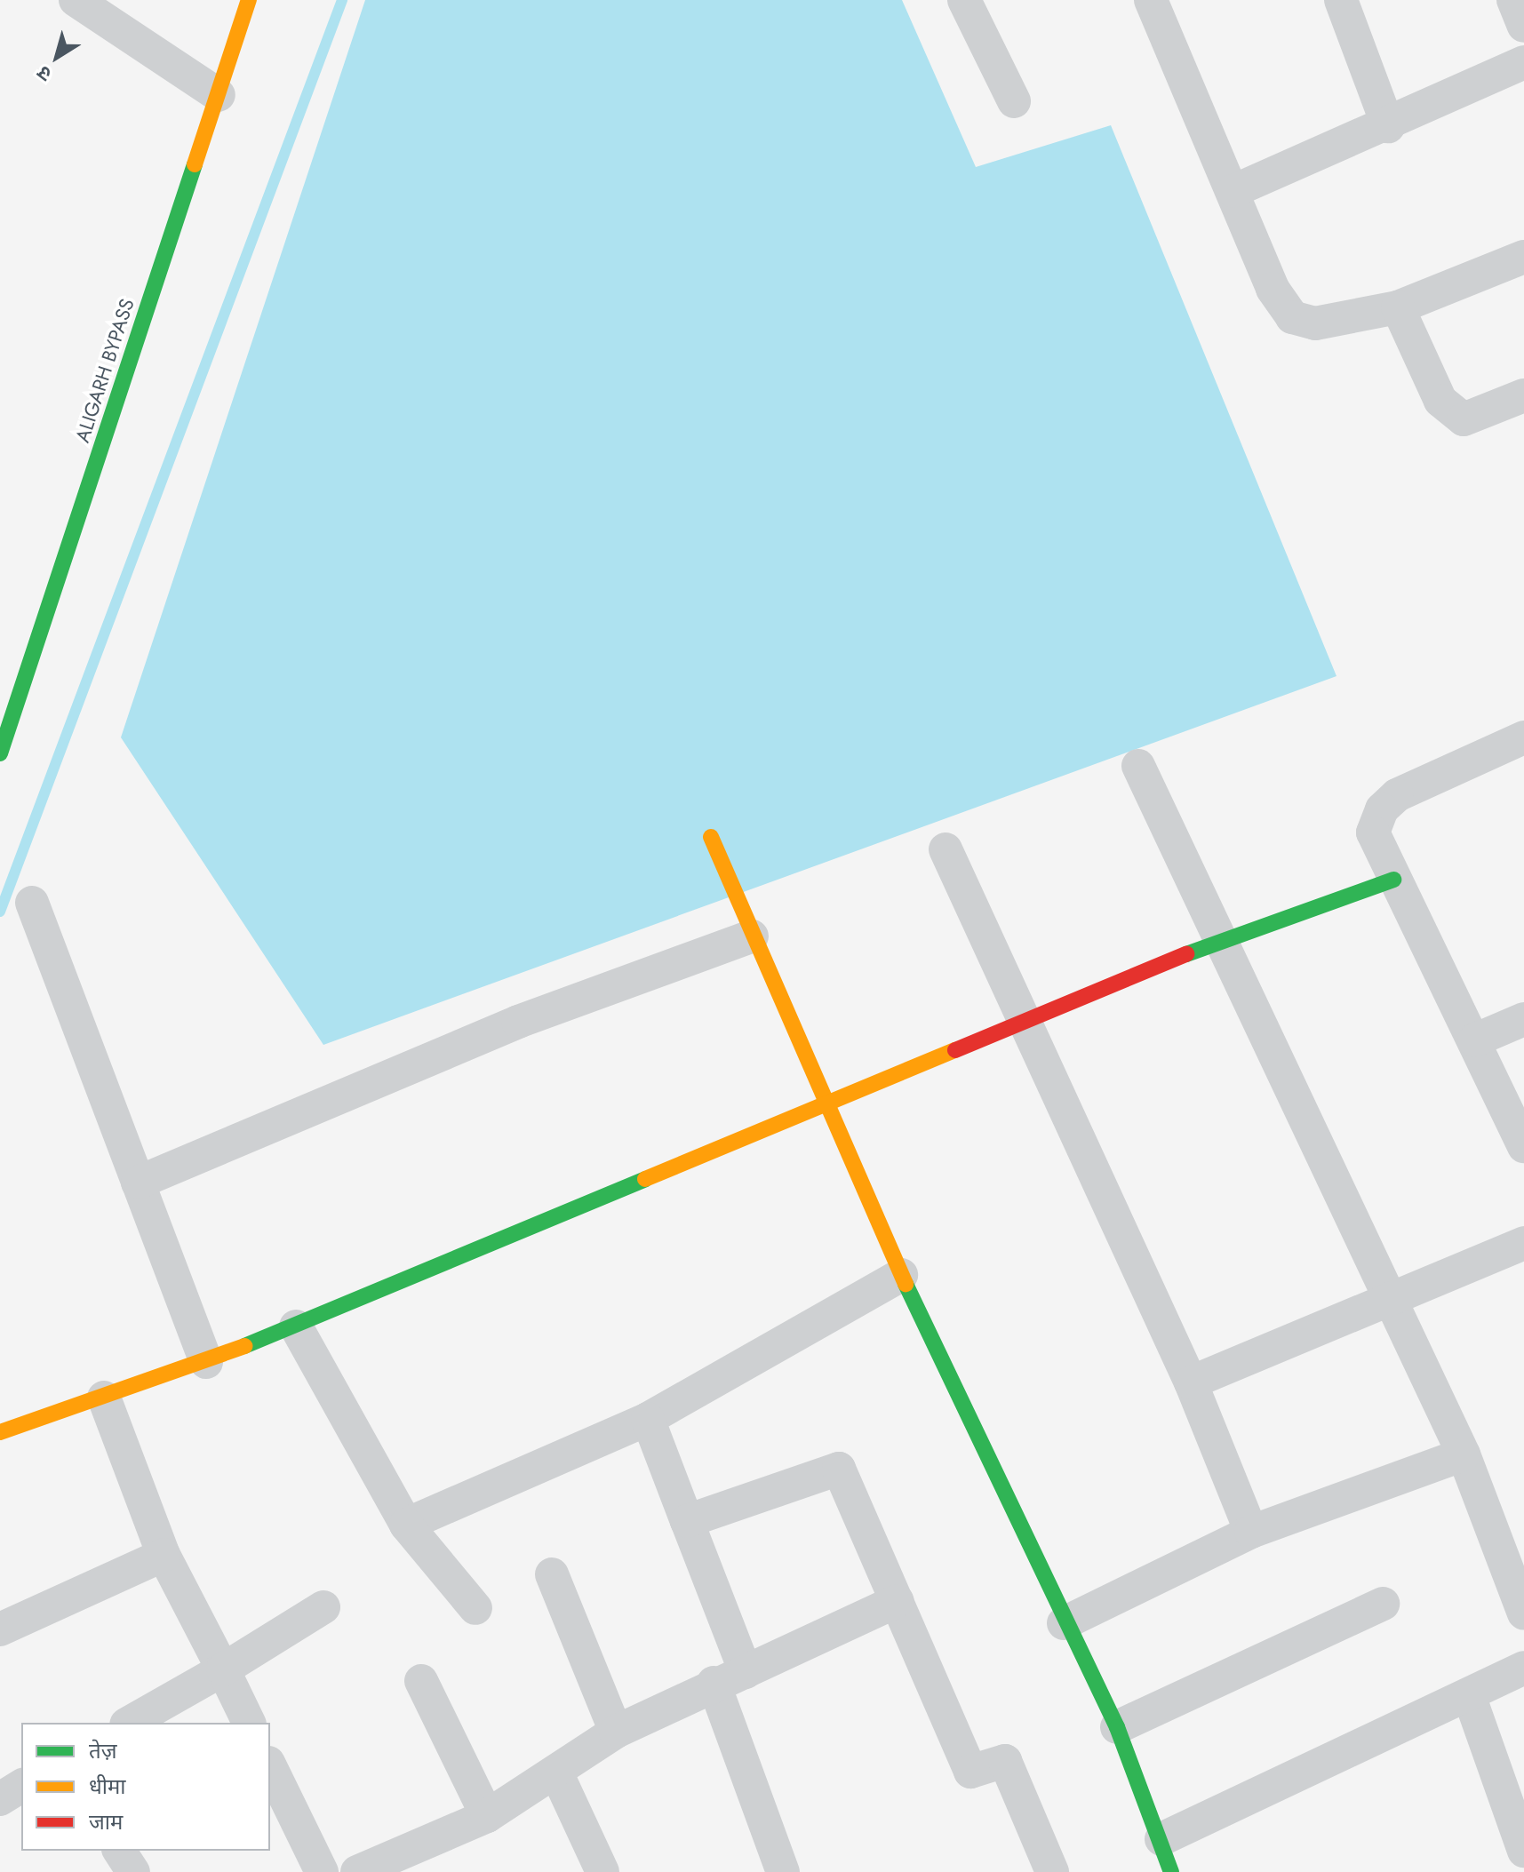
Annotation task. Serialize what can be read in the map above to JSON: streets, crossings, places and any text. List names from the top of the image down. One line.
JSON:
{"streets":{"main road":["ALIGARH BYPASS"]},"legend":["तेज़","धीमा","जाम"],"north":"bottom left"}
